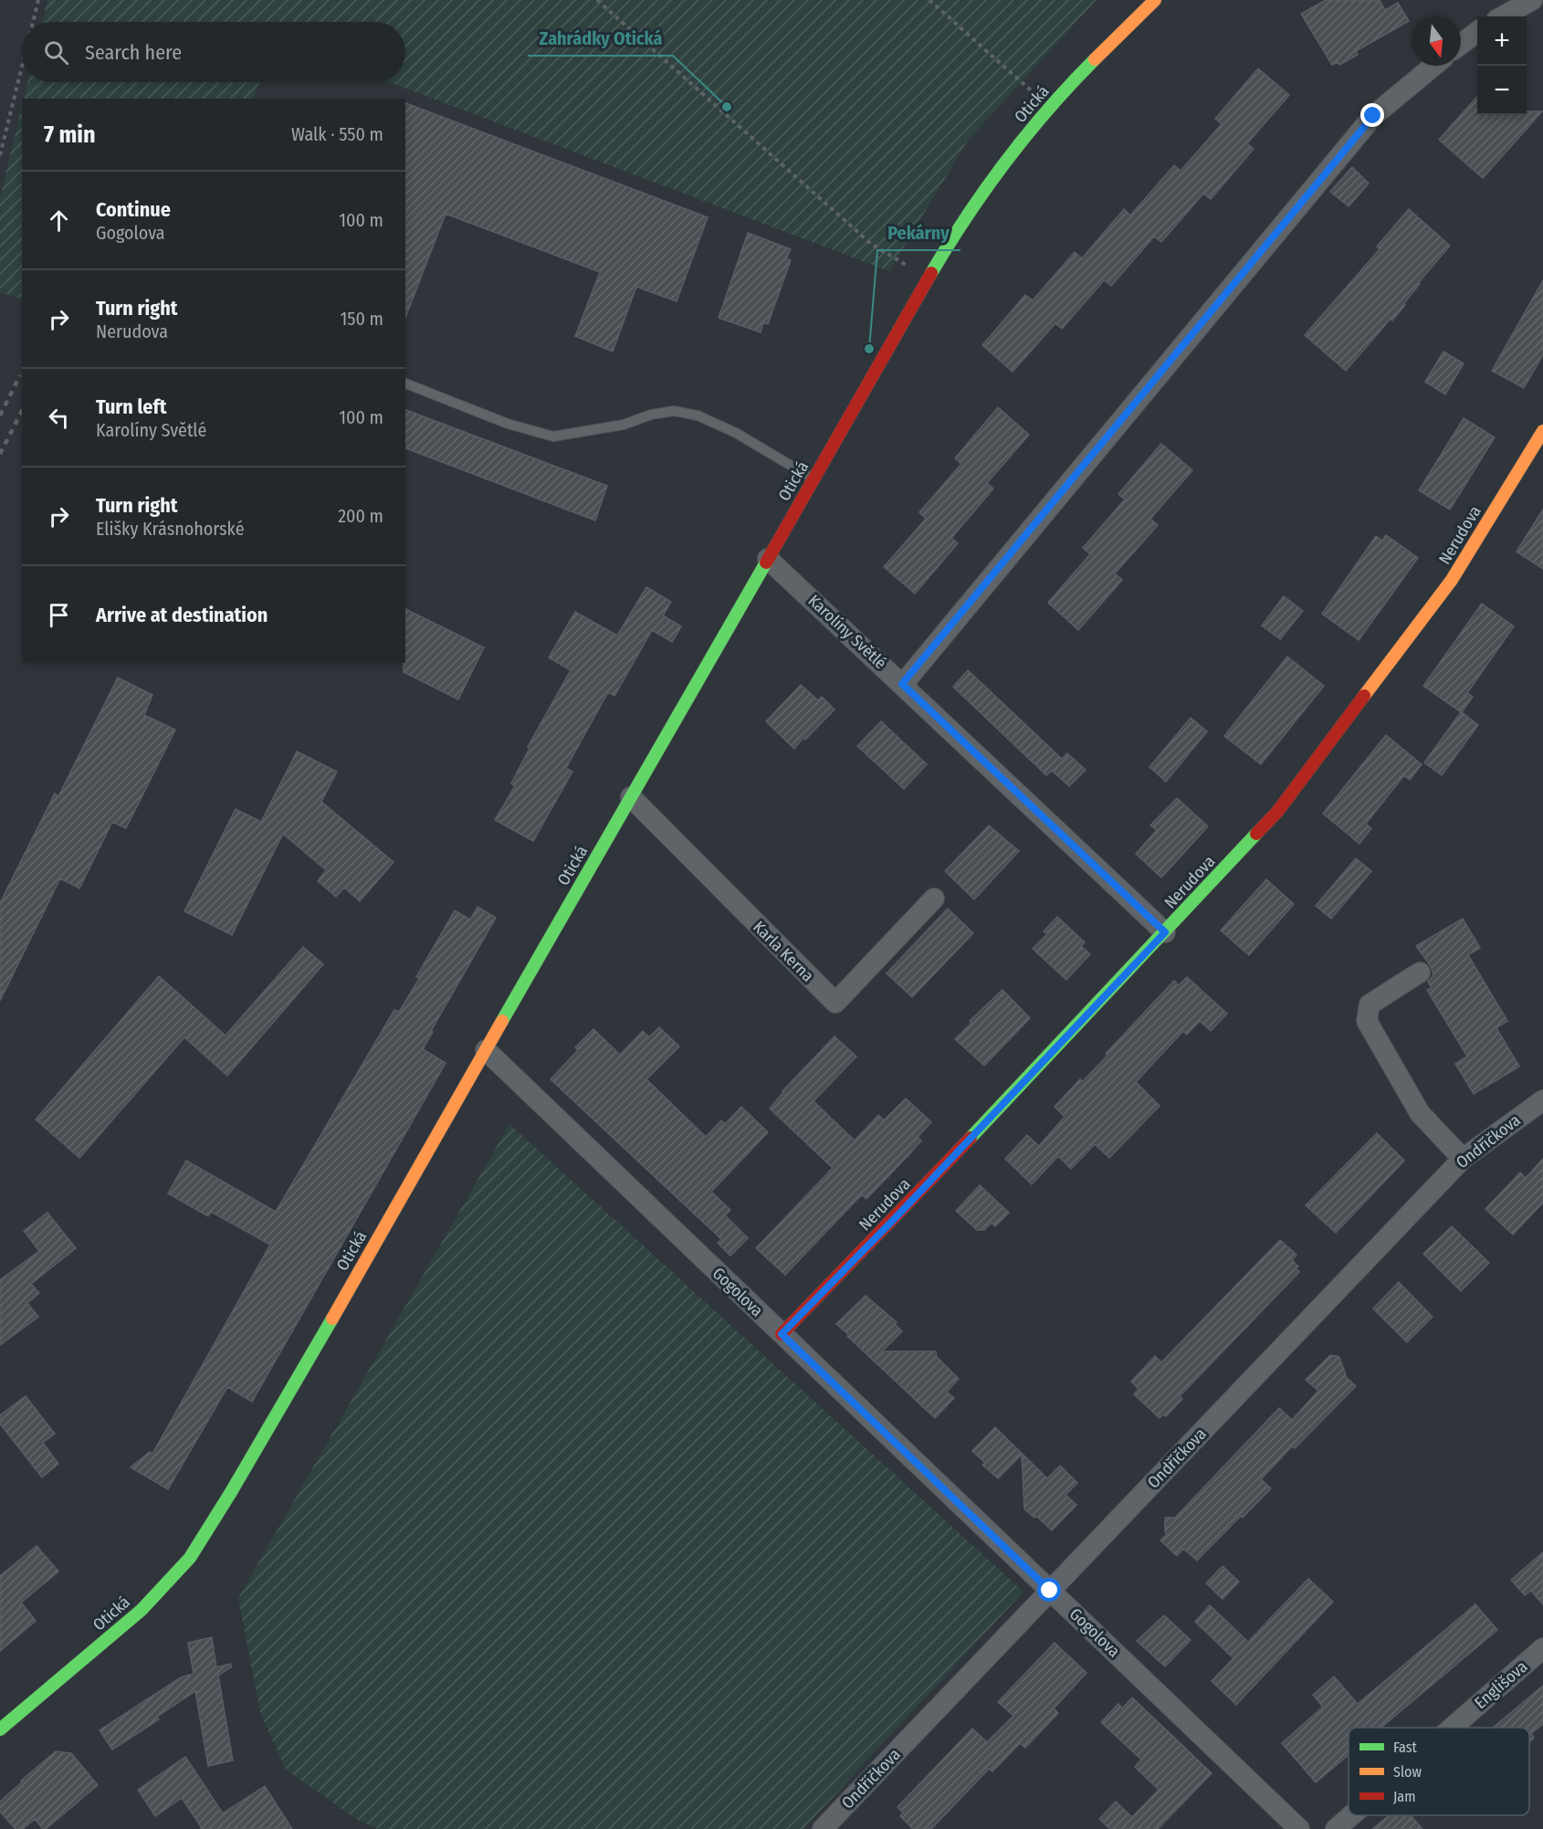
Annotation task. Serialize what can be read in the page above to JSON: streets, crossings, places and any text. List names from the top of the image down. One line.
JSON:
{"streets":{"street":["Otická","Nerudova","Karolíny Světlé","Karla Kerna","Ondříčkova","Gogolova","Englišova"]},"crossings":[["Otická","Karolíny Světlé"],["Otická","Karla Kerna"],["Otická","Gogolova"],["Nerudova","Karolíny Světlé"],["Nerudova","Gogolova"],["Ondříčkova","Gogolova"]],"places":["Zahrádky Otická","Pekárny"],"legend":["Fast","Slow","Jam"],"north":"bottom","page":{"map_buttons":["+","−"],"search":"Search here","heading":["7 min","Walk · 550 m"],"list":[["Continue","Gogolova","100 m"],["Turn right","Nerudova","150 m"],["Turn left","Karolíny Světlé","100 m"],["Turn right","Elišky Krásnohorské","200 m"],"Arrive at destination"]}}
